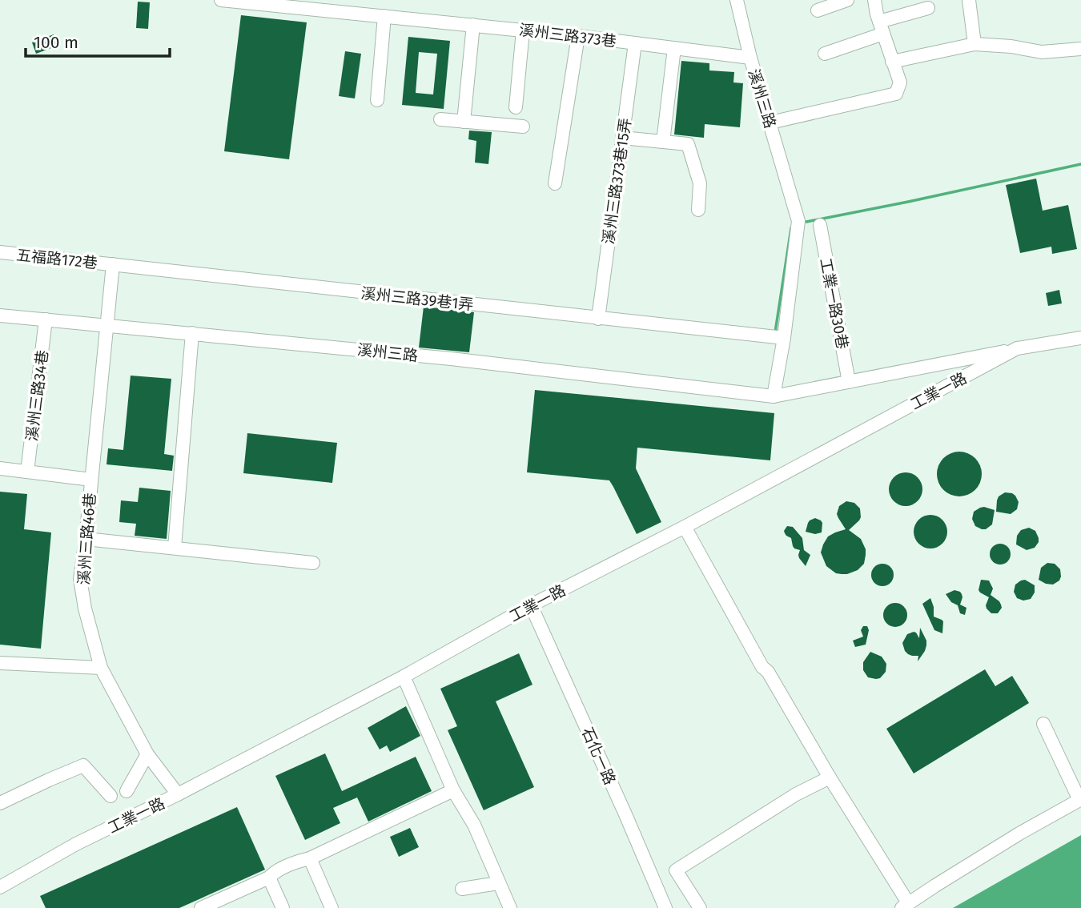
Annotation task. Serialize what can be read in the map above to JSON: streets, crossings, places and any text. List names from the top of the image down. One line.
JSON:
{"streets":{"street":["溪州三路373巷","溪州三路","溪州三路373巷15弄","五福路172巷","溪州三路39巷1弄","工業一路30巷","工業一路","溪州三路34巷","溪州三路46巷","石化一路"]},"crossings":[["溪州三路373巷","溪州三路"],["溪州三路373巷","溪州三路373巷15弄"],["溪州三路","溪州三路39巷1弄"],["溪州三路","工業一路30巷"],["溪州三路","工業一路"],["溪州三路","溪州三路34巷"],["溪州三路","溪州三路46巷"],["溪州三路373巷15弄","溪州三路39巷1弄"],["五福路172巷","溪州三路39巷1弄"],["工業一路","溪州三路46巷"],["工業一路","石化一路"]],"scale_bar":"100 m"}
